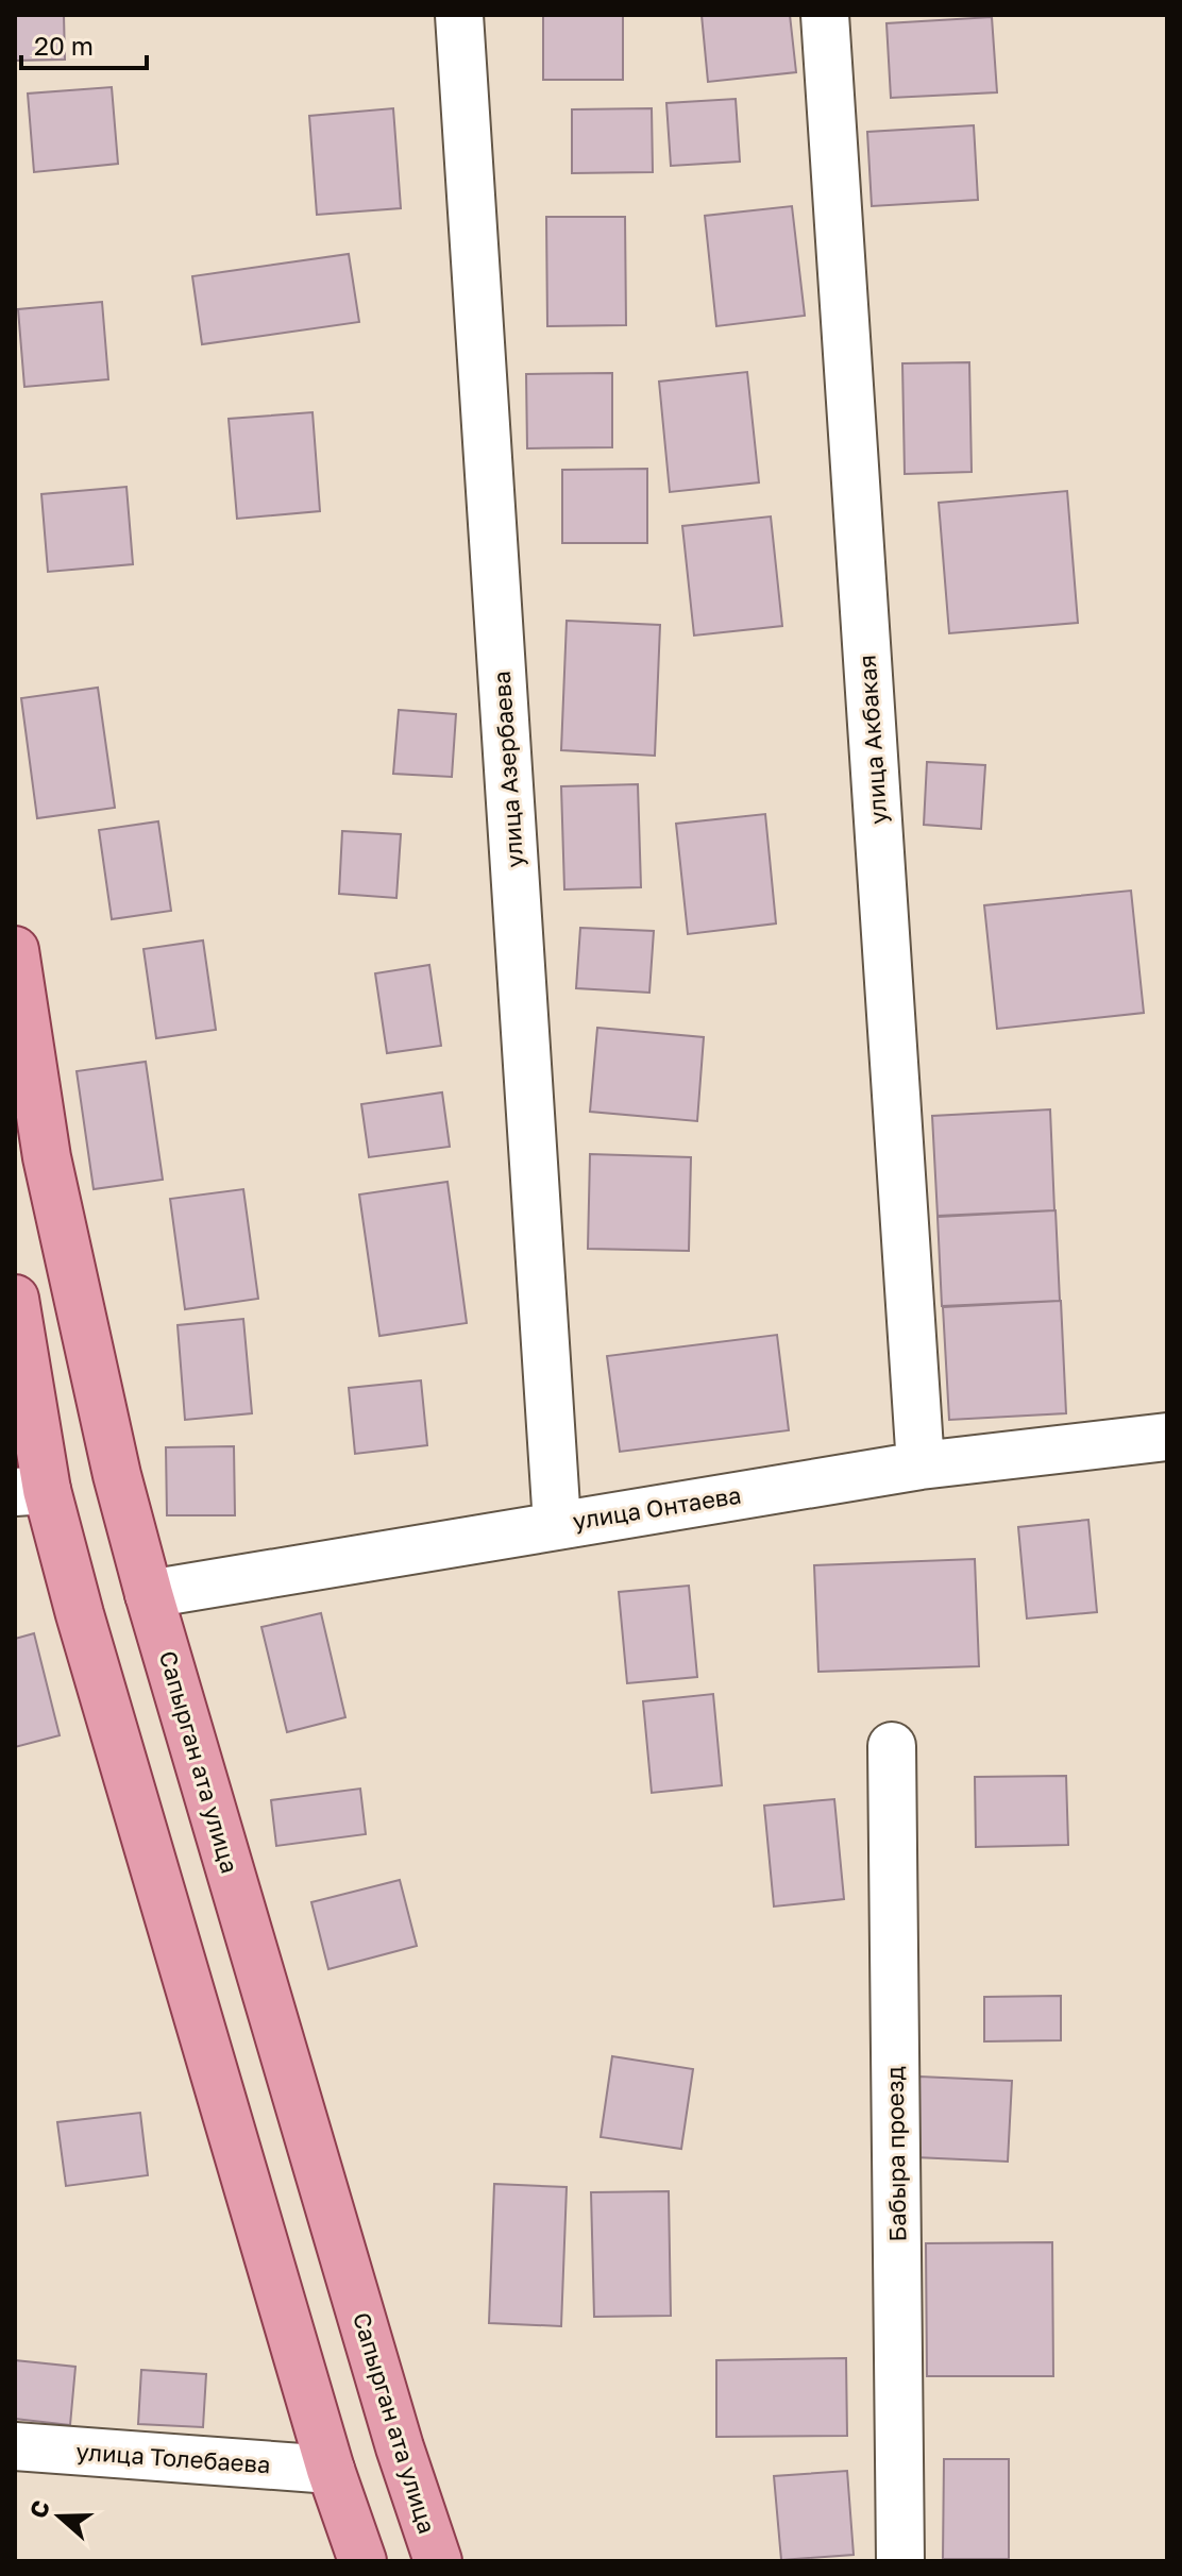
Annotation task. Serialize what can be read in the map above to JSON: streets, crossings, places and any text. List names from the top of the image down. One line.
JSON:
{"streets":{"main road":["Сапырган ата улица"],"street":["улица Акбакая","улица Азербаева","улица Онтаева","Бабыра проезд","улица Толебаева"]},"crossings":[["улица Акбакая","улица Онтаева"],["улица Азербаева","улица Онтаева"],["улица Онтаева","Сапырган ата улица"]],"scale_bar":"20 m","north":"left"}
